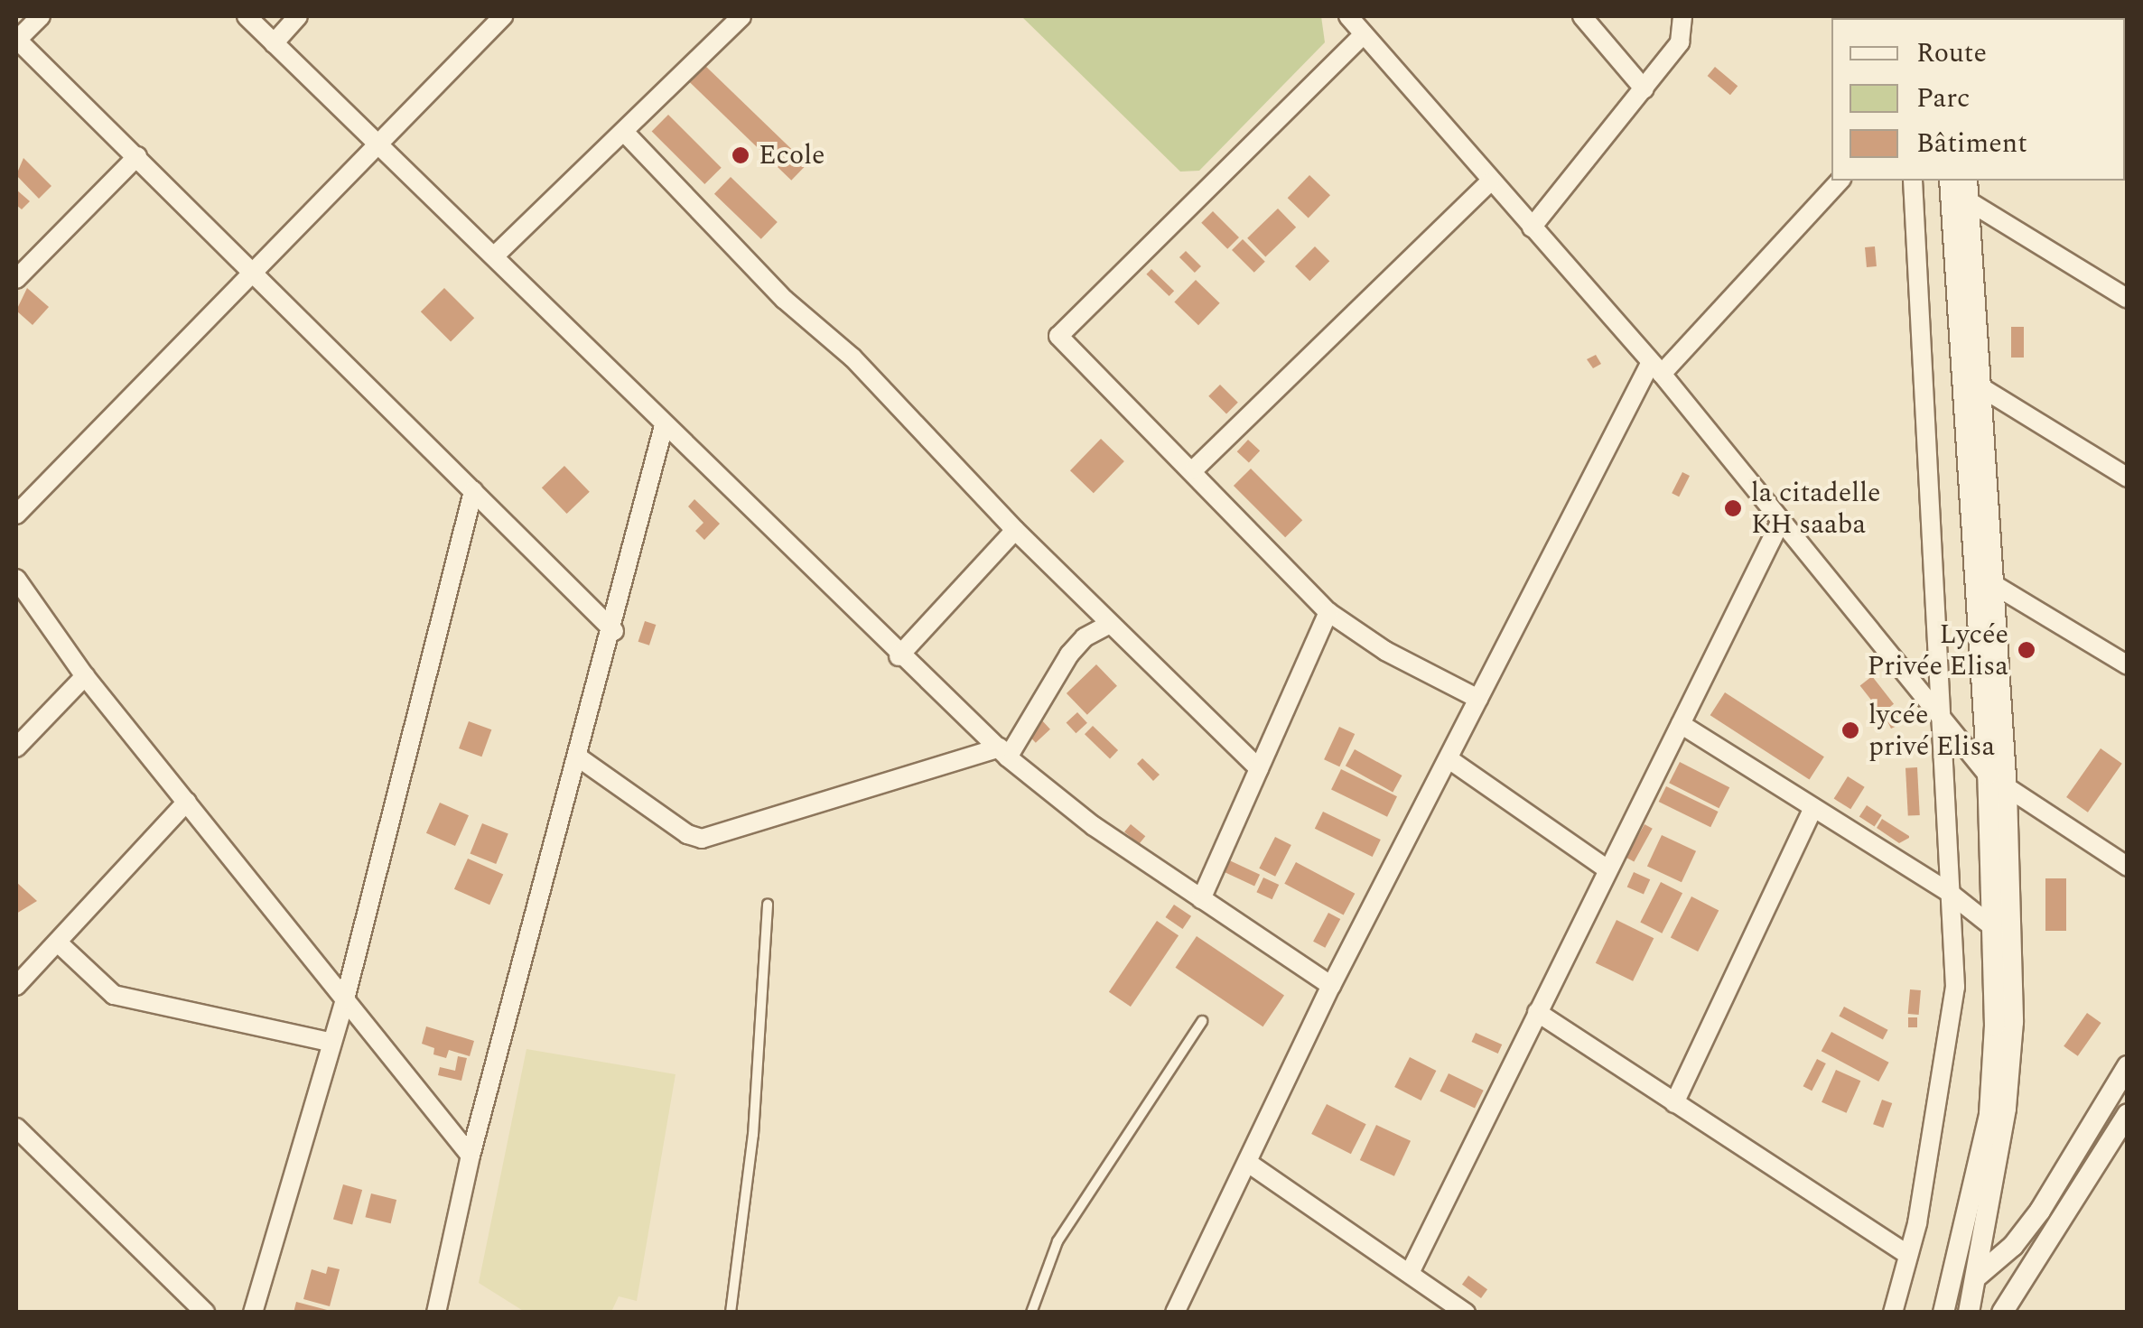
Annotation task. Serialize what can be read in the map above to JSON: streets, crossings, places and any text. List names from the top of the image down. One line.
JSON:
{"places":["Ecole","la citadelle KH saaba","Lycée Privée Elisa","lycée privé Elisa"],"legend":["Route","Parc","Bâtiment"]}
